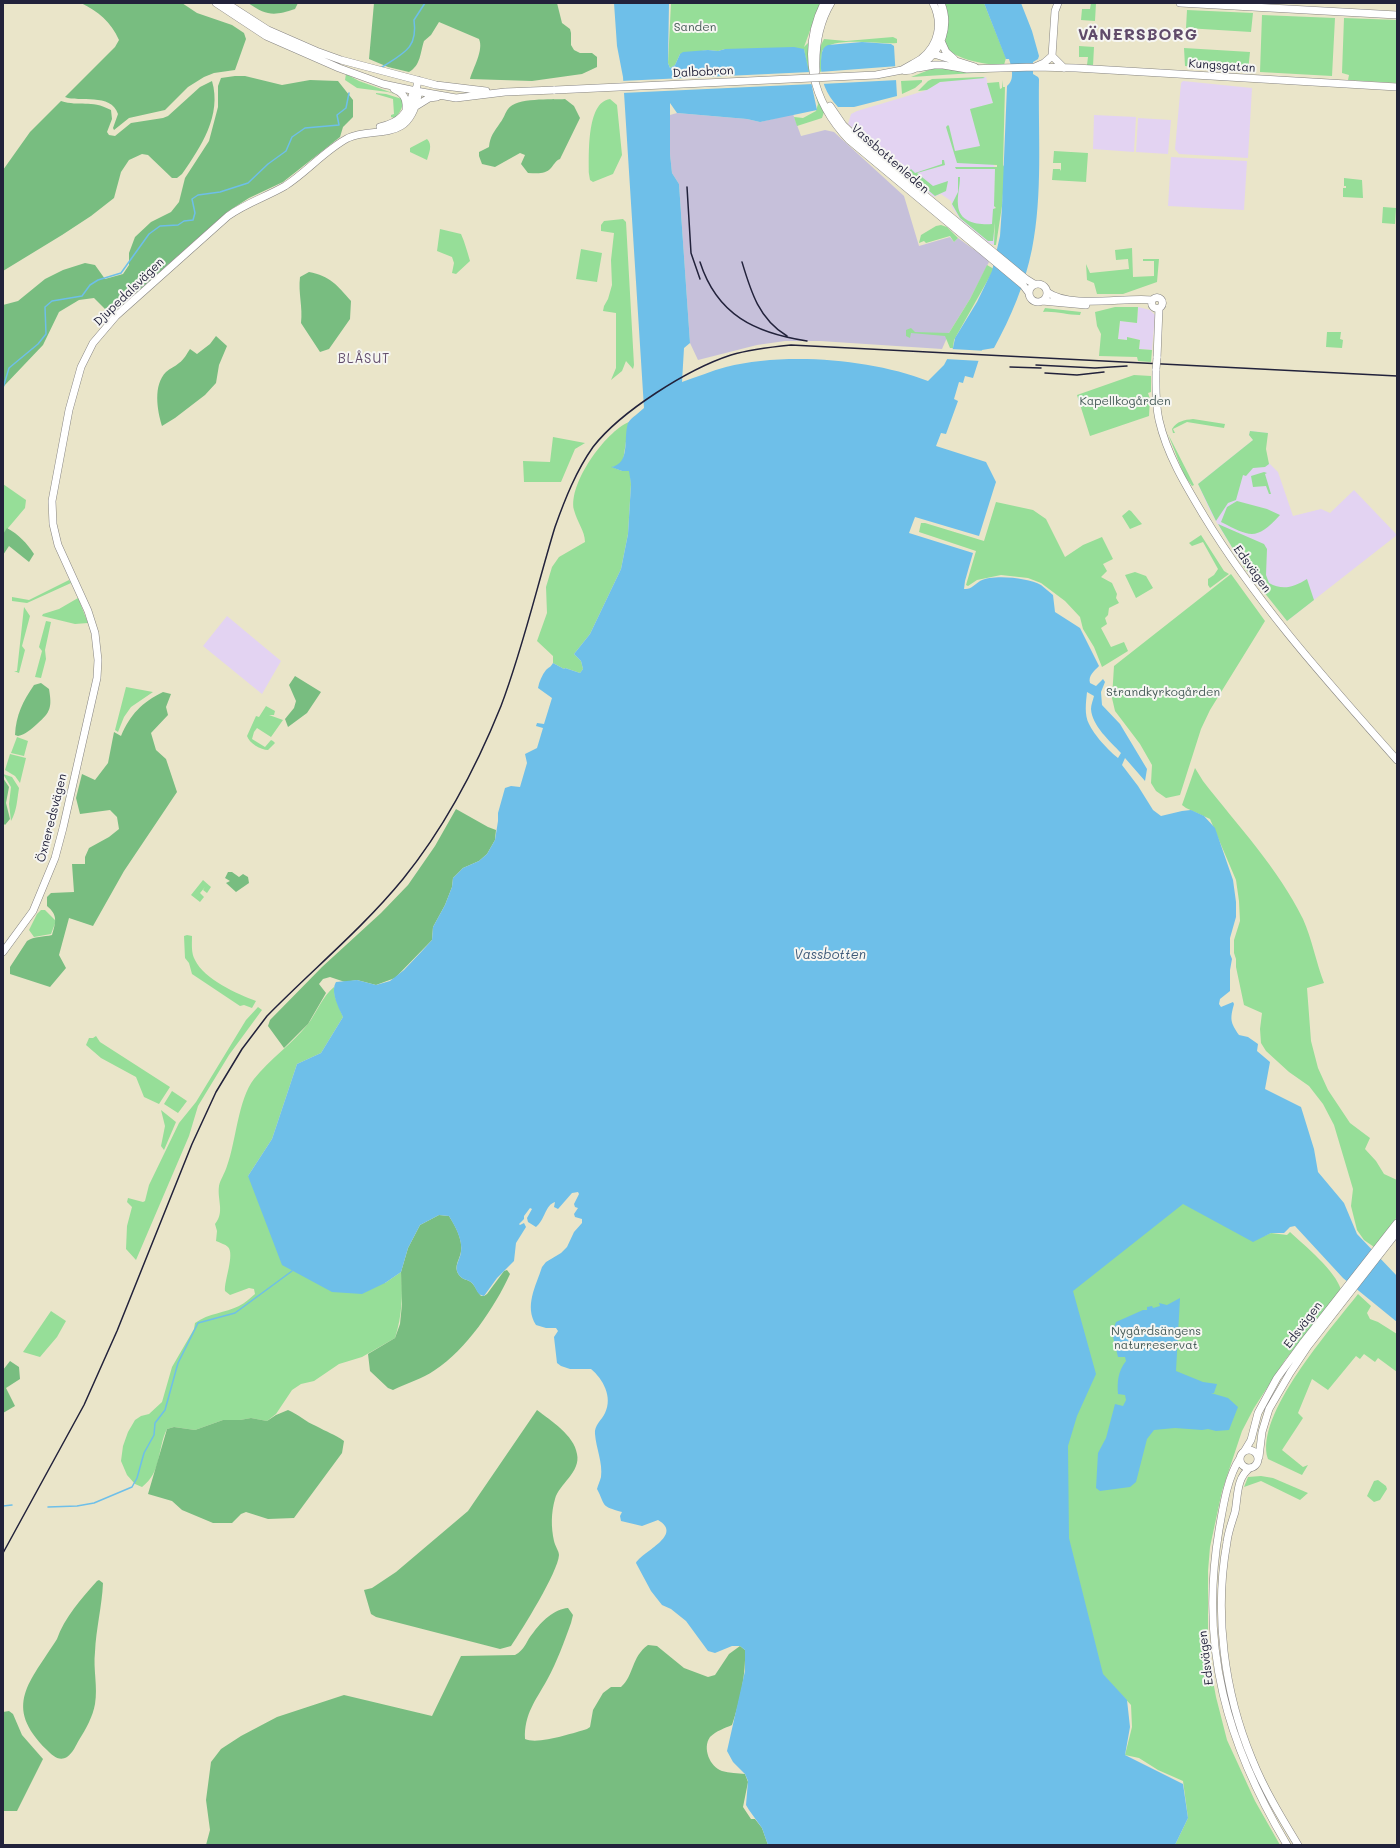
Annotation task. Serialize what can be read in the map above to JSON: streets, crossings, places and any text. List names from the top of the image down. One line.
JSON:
{"streets":{"main road":["Kungsgatan","Dalbobron","Vassbottenleden","Djupedalsvägen","Edsvägen","Öxneredsvägen"]},"crossings":[["Kungsgatan","Dalbobron"],["Dalbobron","Djupedalsvägen"],["Djupedalsvägen","Öxneredsvägen"]],"districts":["VÄNERSBORG","BLÅSUT"],"water":["Vassbotten"],"parks":["Sanden","Kapellkogården","Strandkyrkogården","Nygårdsängens naturreservat"]}
